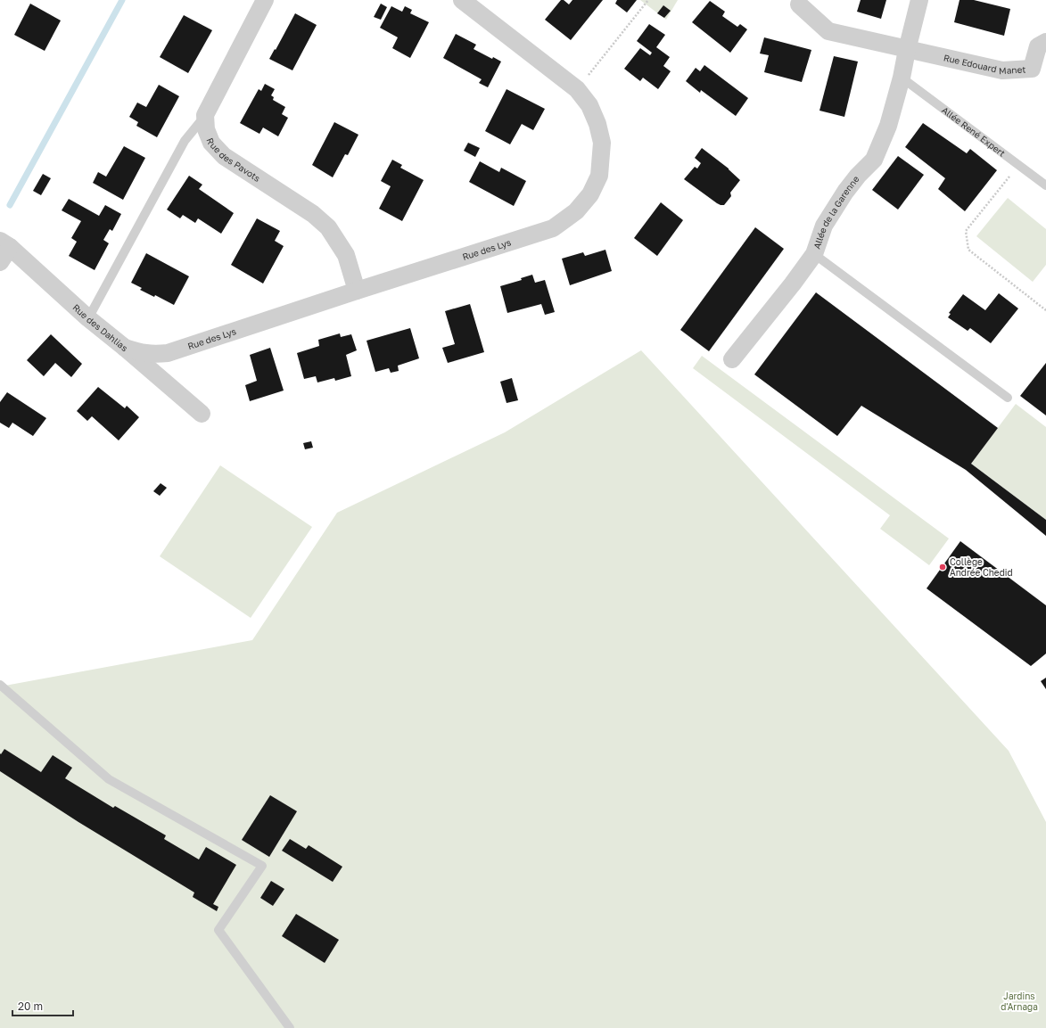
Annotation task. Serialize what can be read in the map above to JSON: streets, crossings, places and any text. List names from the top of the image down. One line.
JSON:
{"streets":{"street":["Rue Edouard Manet","Rue des Pavots","Allée de la Garenne","Rue des Lys","Rue des Dahlias"],"lane":["Allée René Expert"]},"crossings":[["Rue Edouard Manet","Allée de la Garenne"],["Allée René Expert","Allée de la Garenne"],["Rue des Pavots","Rue des Lys"],["Rue des Lys","Rue des Dahlias"]],"parks":["Jardins d'Arnaga"],"places":["Collège Andrée Chedid"],"scale_bar":"20 m"}
